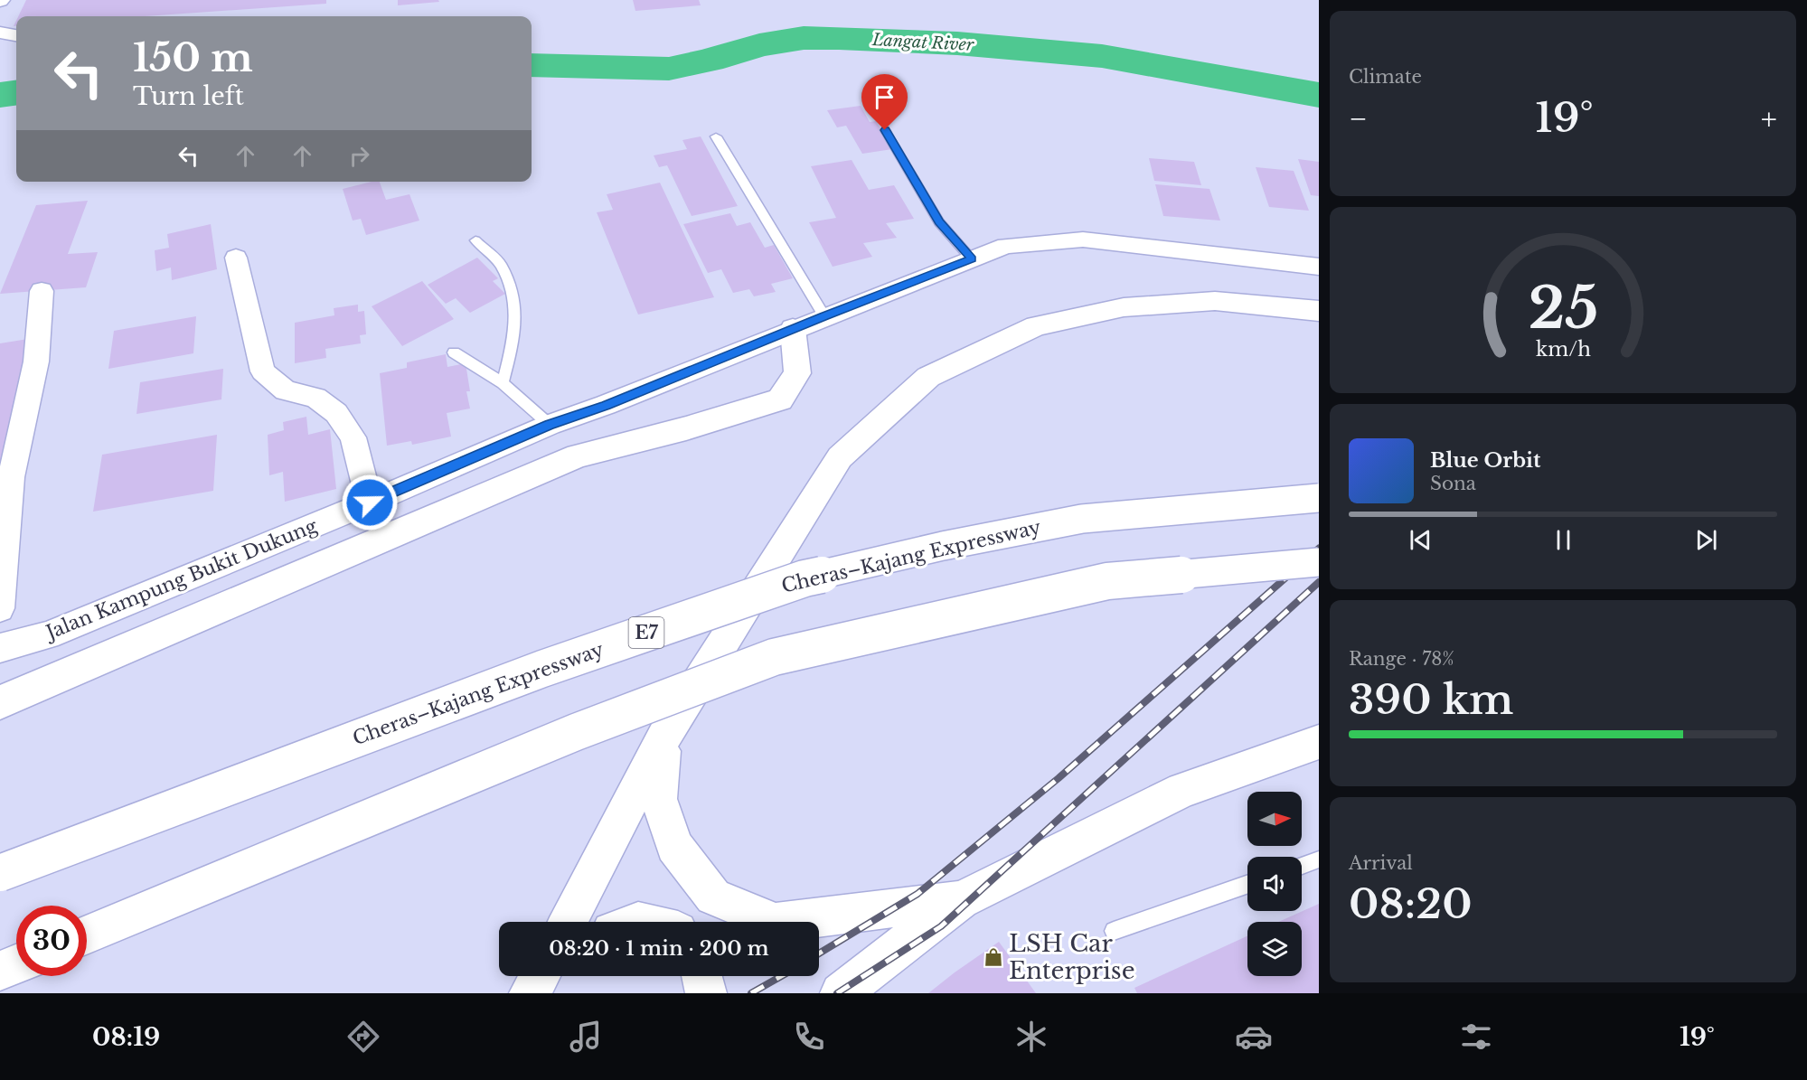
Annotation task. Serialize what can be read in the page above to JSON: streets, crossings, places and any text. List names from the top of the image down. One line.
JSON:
{"streets":{"highway":["Cheras–Kajang Expressway","E7"],"street":["Jalan Kampung Bukit Dukung"]},"water":["Langat River"],"places":{"shop":["LSH Car Enterprise"]},"north":"right","page":{"tile":["Climate",["Range · 78%","390 km"],["Arrival","08:20"]],"turn":["150 m","Turn left"],"heat":["−","19°","+"],"song":["Blue Orbit","Sona"],"limit":"30","trip":"08:20 · 1 min · 200 m","tabs":["08:19","19°"],"gauge":["25","km/h"]}}
